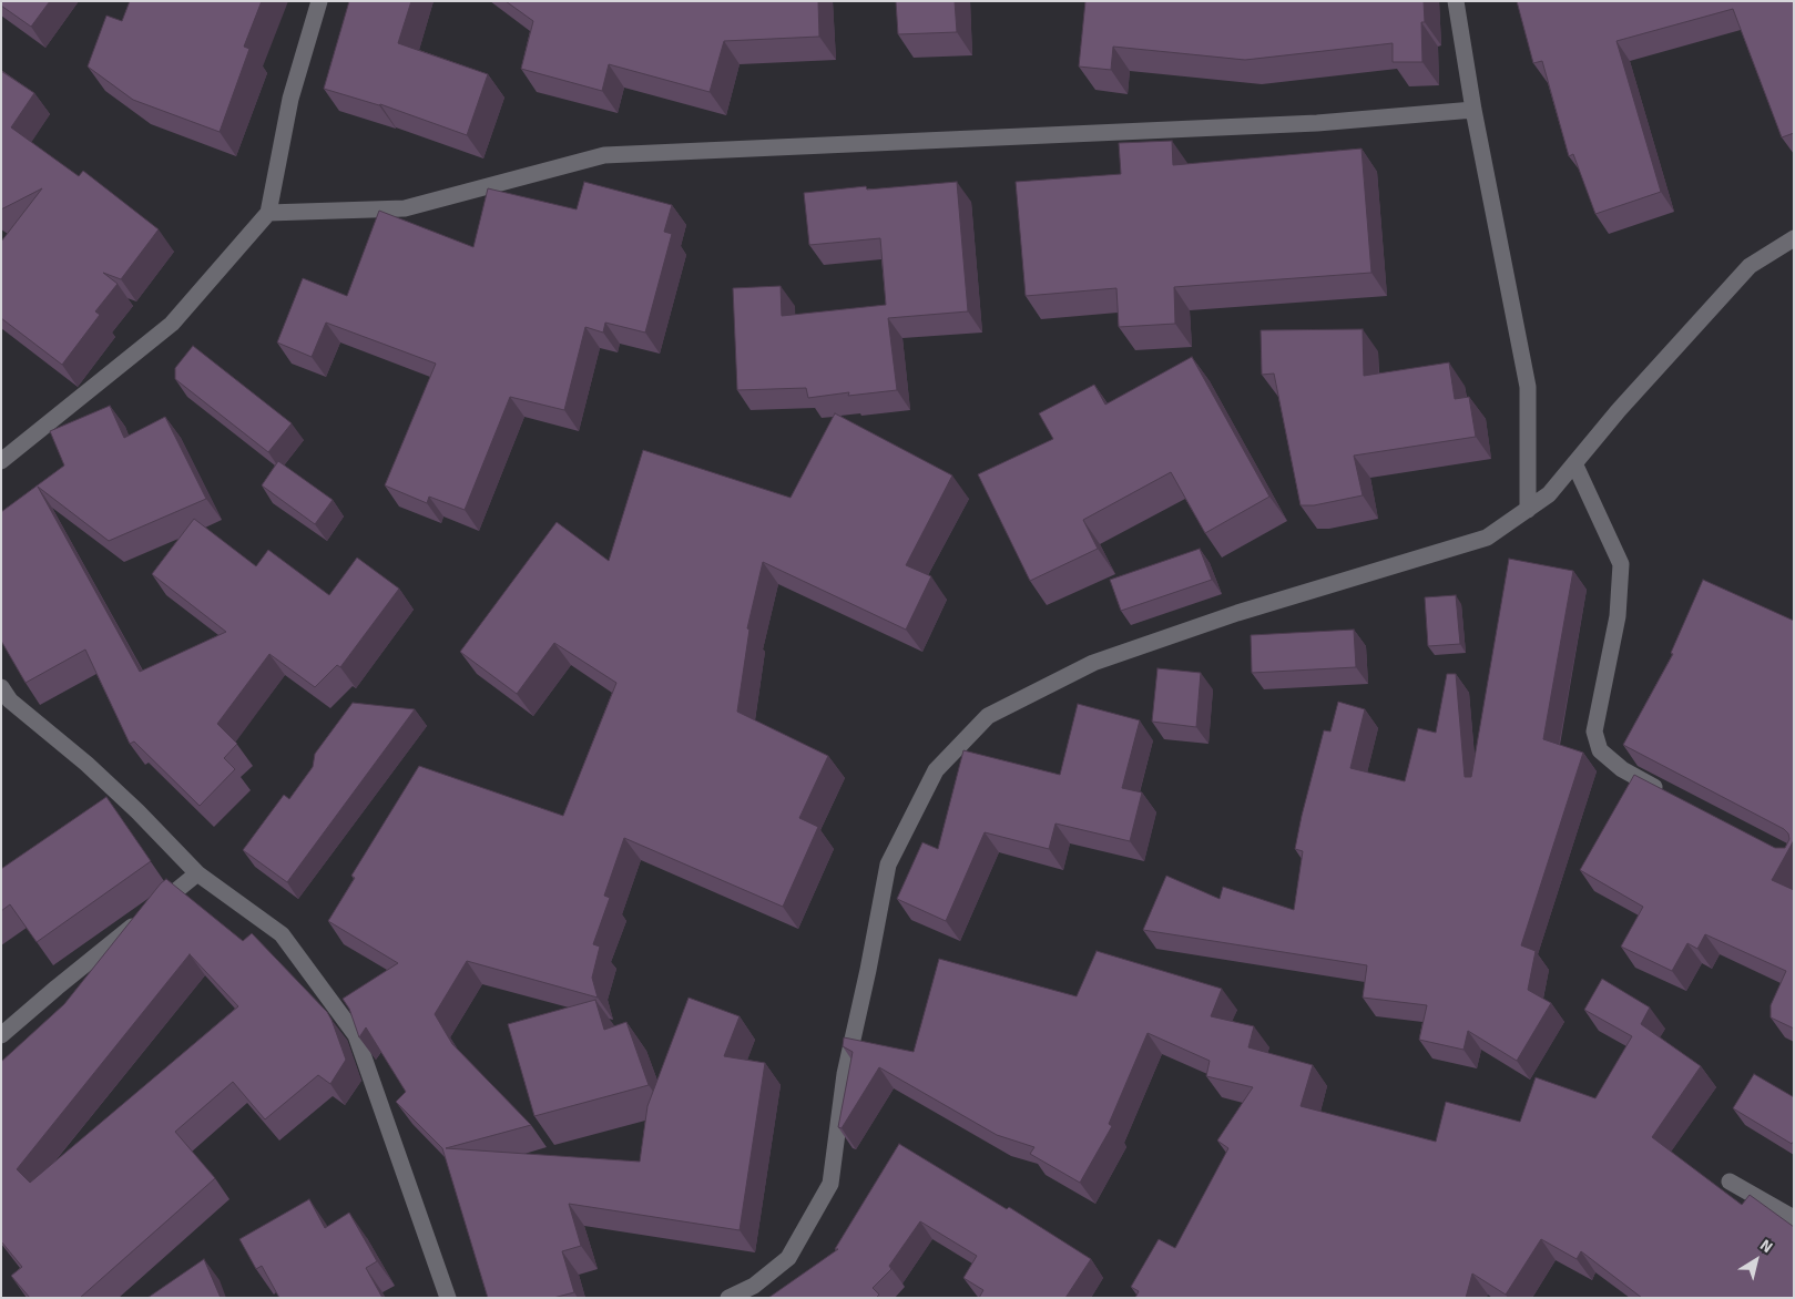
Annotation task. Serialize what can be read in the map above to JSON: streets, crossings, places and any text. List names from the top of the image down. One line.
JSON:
{"north":"top right"}
